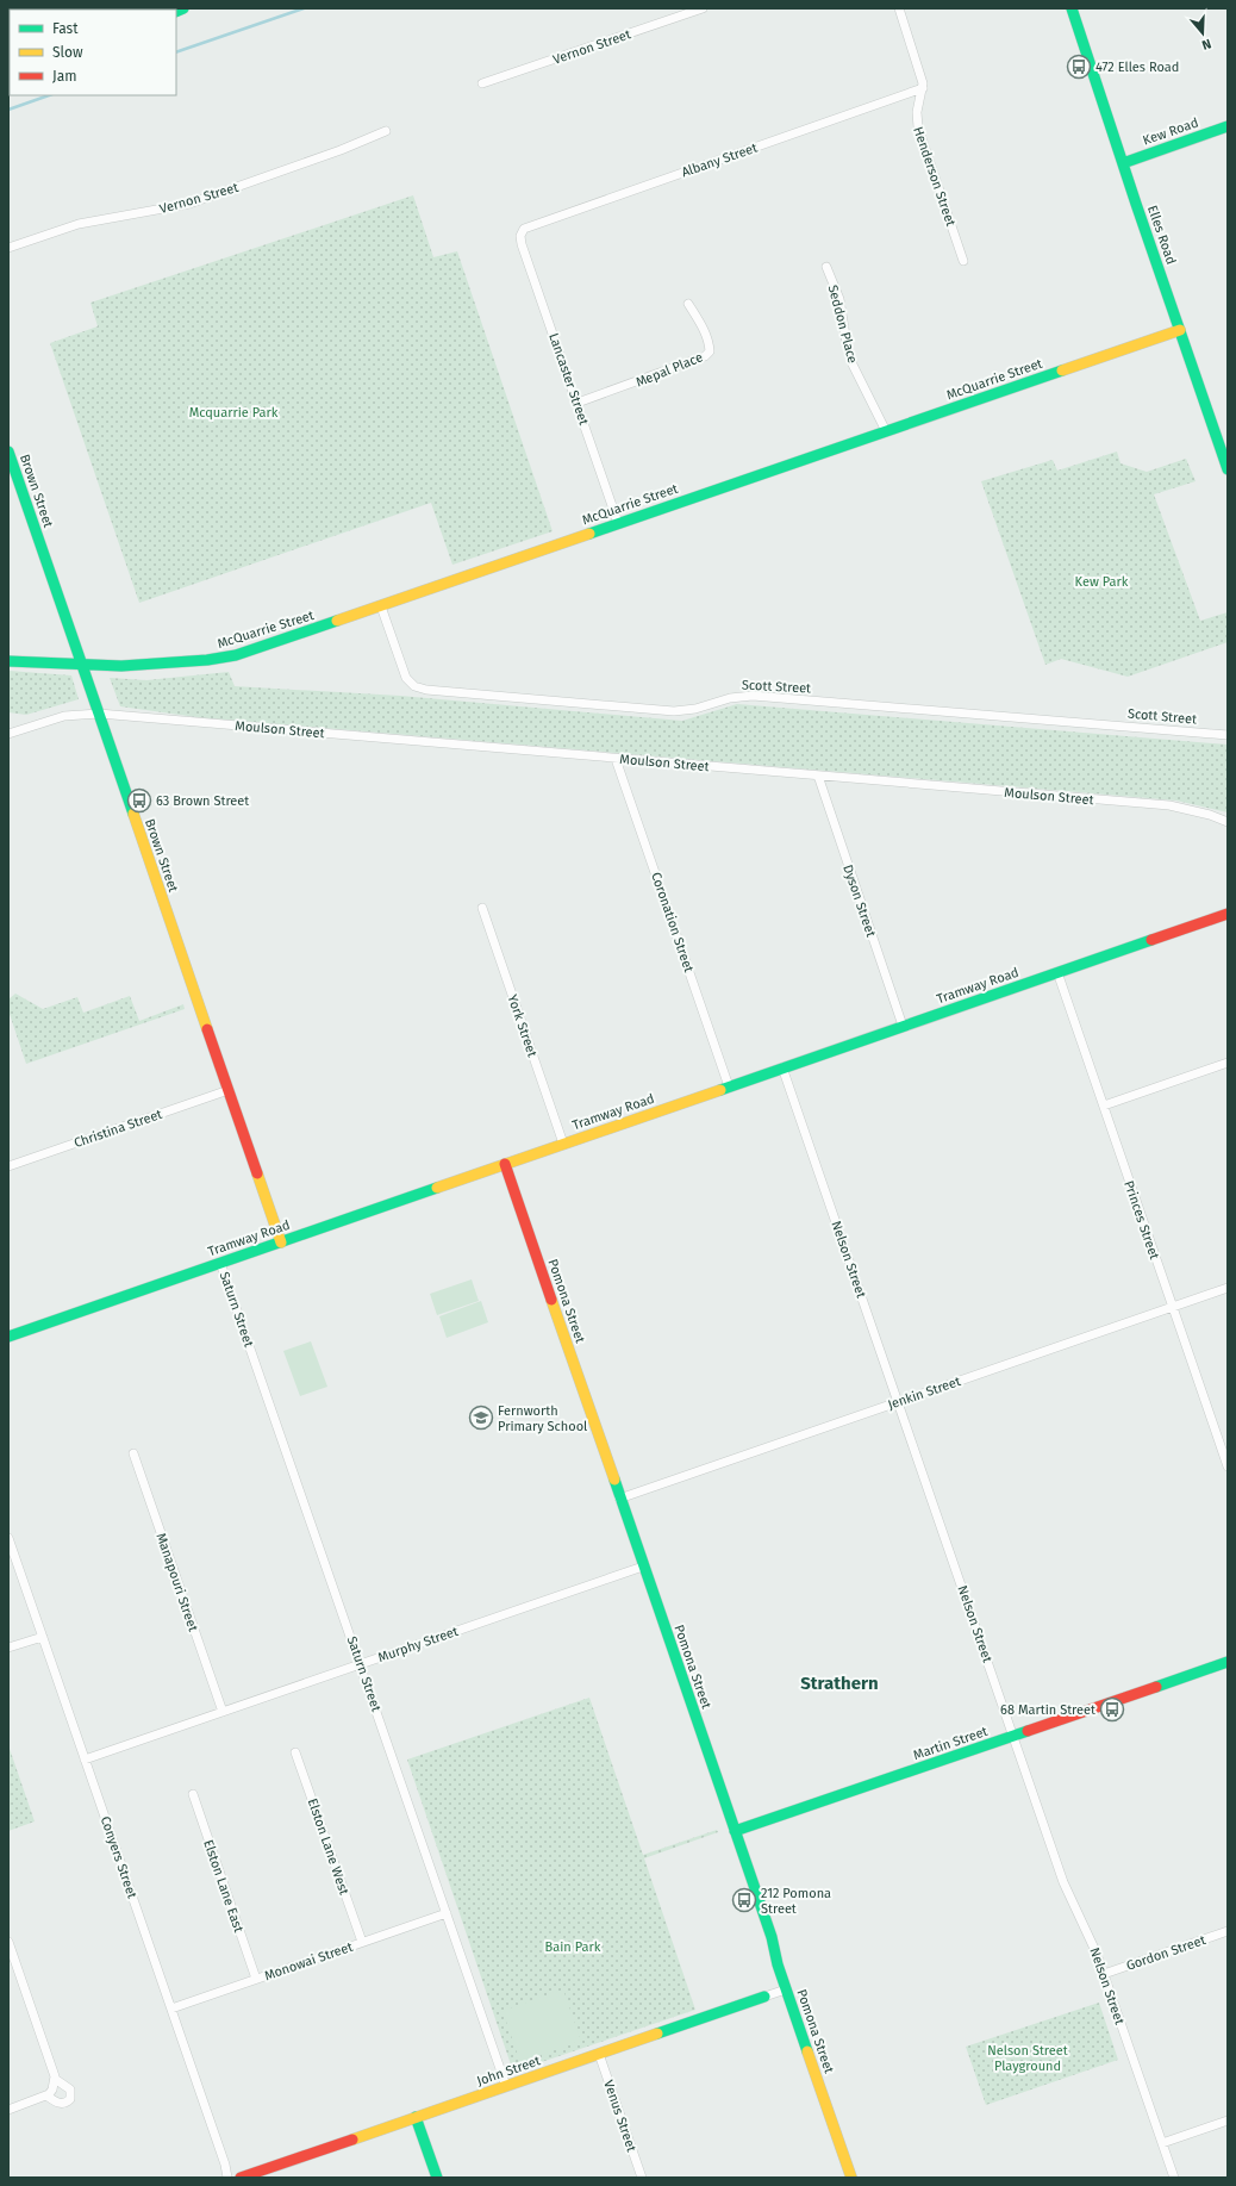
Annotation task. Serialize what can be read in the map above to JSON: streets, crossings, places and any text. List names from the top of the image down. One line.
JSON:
{"streets":{"street":["Vernon Street","Kew Road","Albany Street","Henderson Street","Elles Road","Seddon Place","Mepal Place","Lancaster Street","McQuarrie Street","Brown Street","Scott Street","Moulson Street","Dyson Street","Coronation Street","Tramway Road","York Street","Christina Street","Princes Street","Nelson Street","Pomona Street","Saturn Street","Jenkin Street","Manapouri Street","Murphy Street","Martin Street","Elston Lane West","Conyers Street","Elston Lane East","Gordon Street","Monowai Street","John Street","Venus Street"]},"crossings":[["Kew Road","Elles Road"],["Albany Street","Henderson Street"],["Albany Street","Lancaster Street"],["Elles Road","McQuarrie Street"],["Seddon Place","McQuarrie Street"],["Mepal Place","Lancaster Street"],["Lancaster Street","McQuarrie Street"],["McQuarrie Street","Brown Street"],["McQuarrie Street","Scott Street"],["Brown Street","Moulson Street"],["Brown Street","Tramway Road"],["Brown Street","Christina Street"],["Moulson Street","Dyson Street"],["Moulson Street","Coronation Street"],["Dyson Street","Tramway Road"],["Coronation Street","Tramway Road"],["Tramway Road","York Street"],["Tramway Road","Princes Street"],["Tramway Road","Nelson Street"],["Tramway Road","Pomona Street"],["Tramway Road","Saturn Street"],["Princes Street","Jenkin Street"],["Nelson Street","Jenkin Street"],["Nelson Street","Martin Street"],["Nelson Street","Gordon Street"],["Pomona Street","Jenkin Street"],["Pomona Street","Murphy Street"],["Pomona Street","Martin Street"],["Pomona Street","John Street"],["Saturn Street","Murphy Street"],["Saturn Street","Monowai Street"],["Saturn Street","John Street"],["Manapouri Street","Murphy Street"],["Murphy Street","Conyers Street"],["Elston Lane West","Monowai Street"],["Conyers Street","Monowai Street"],["Elston Lane East","Monowai Street"],["John Street","Venus Street"]],"districts":["Strathern"],"parks":["Mcquarrie Park","Kew Park","Bain Park","Nelson Street Playground"],"places":{"bus stop":["472 Elles Road","63 Brown Street","68 Martin Street","212 Pomona Street"],"school or university":["Fernworth Primary School"]},"legend":["Fast","Slow","Jam"],"north":"bottom"}
